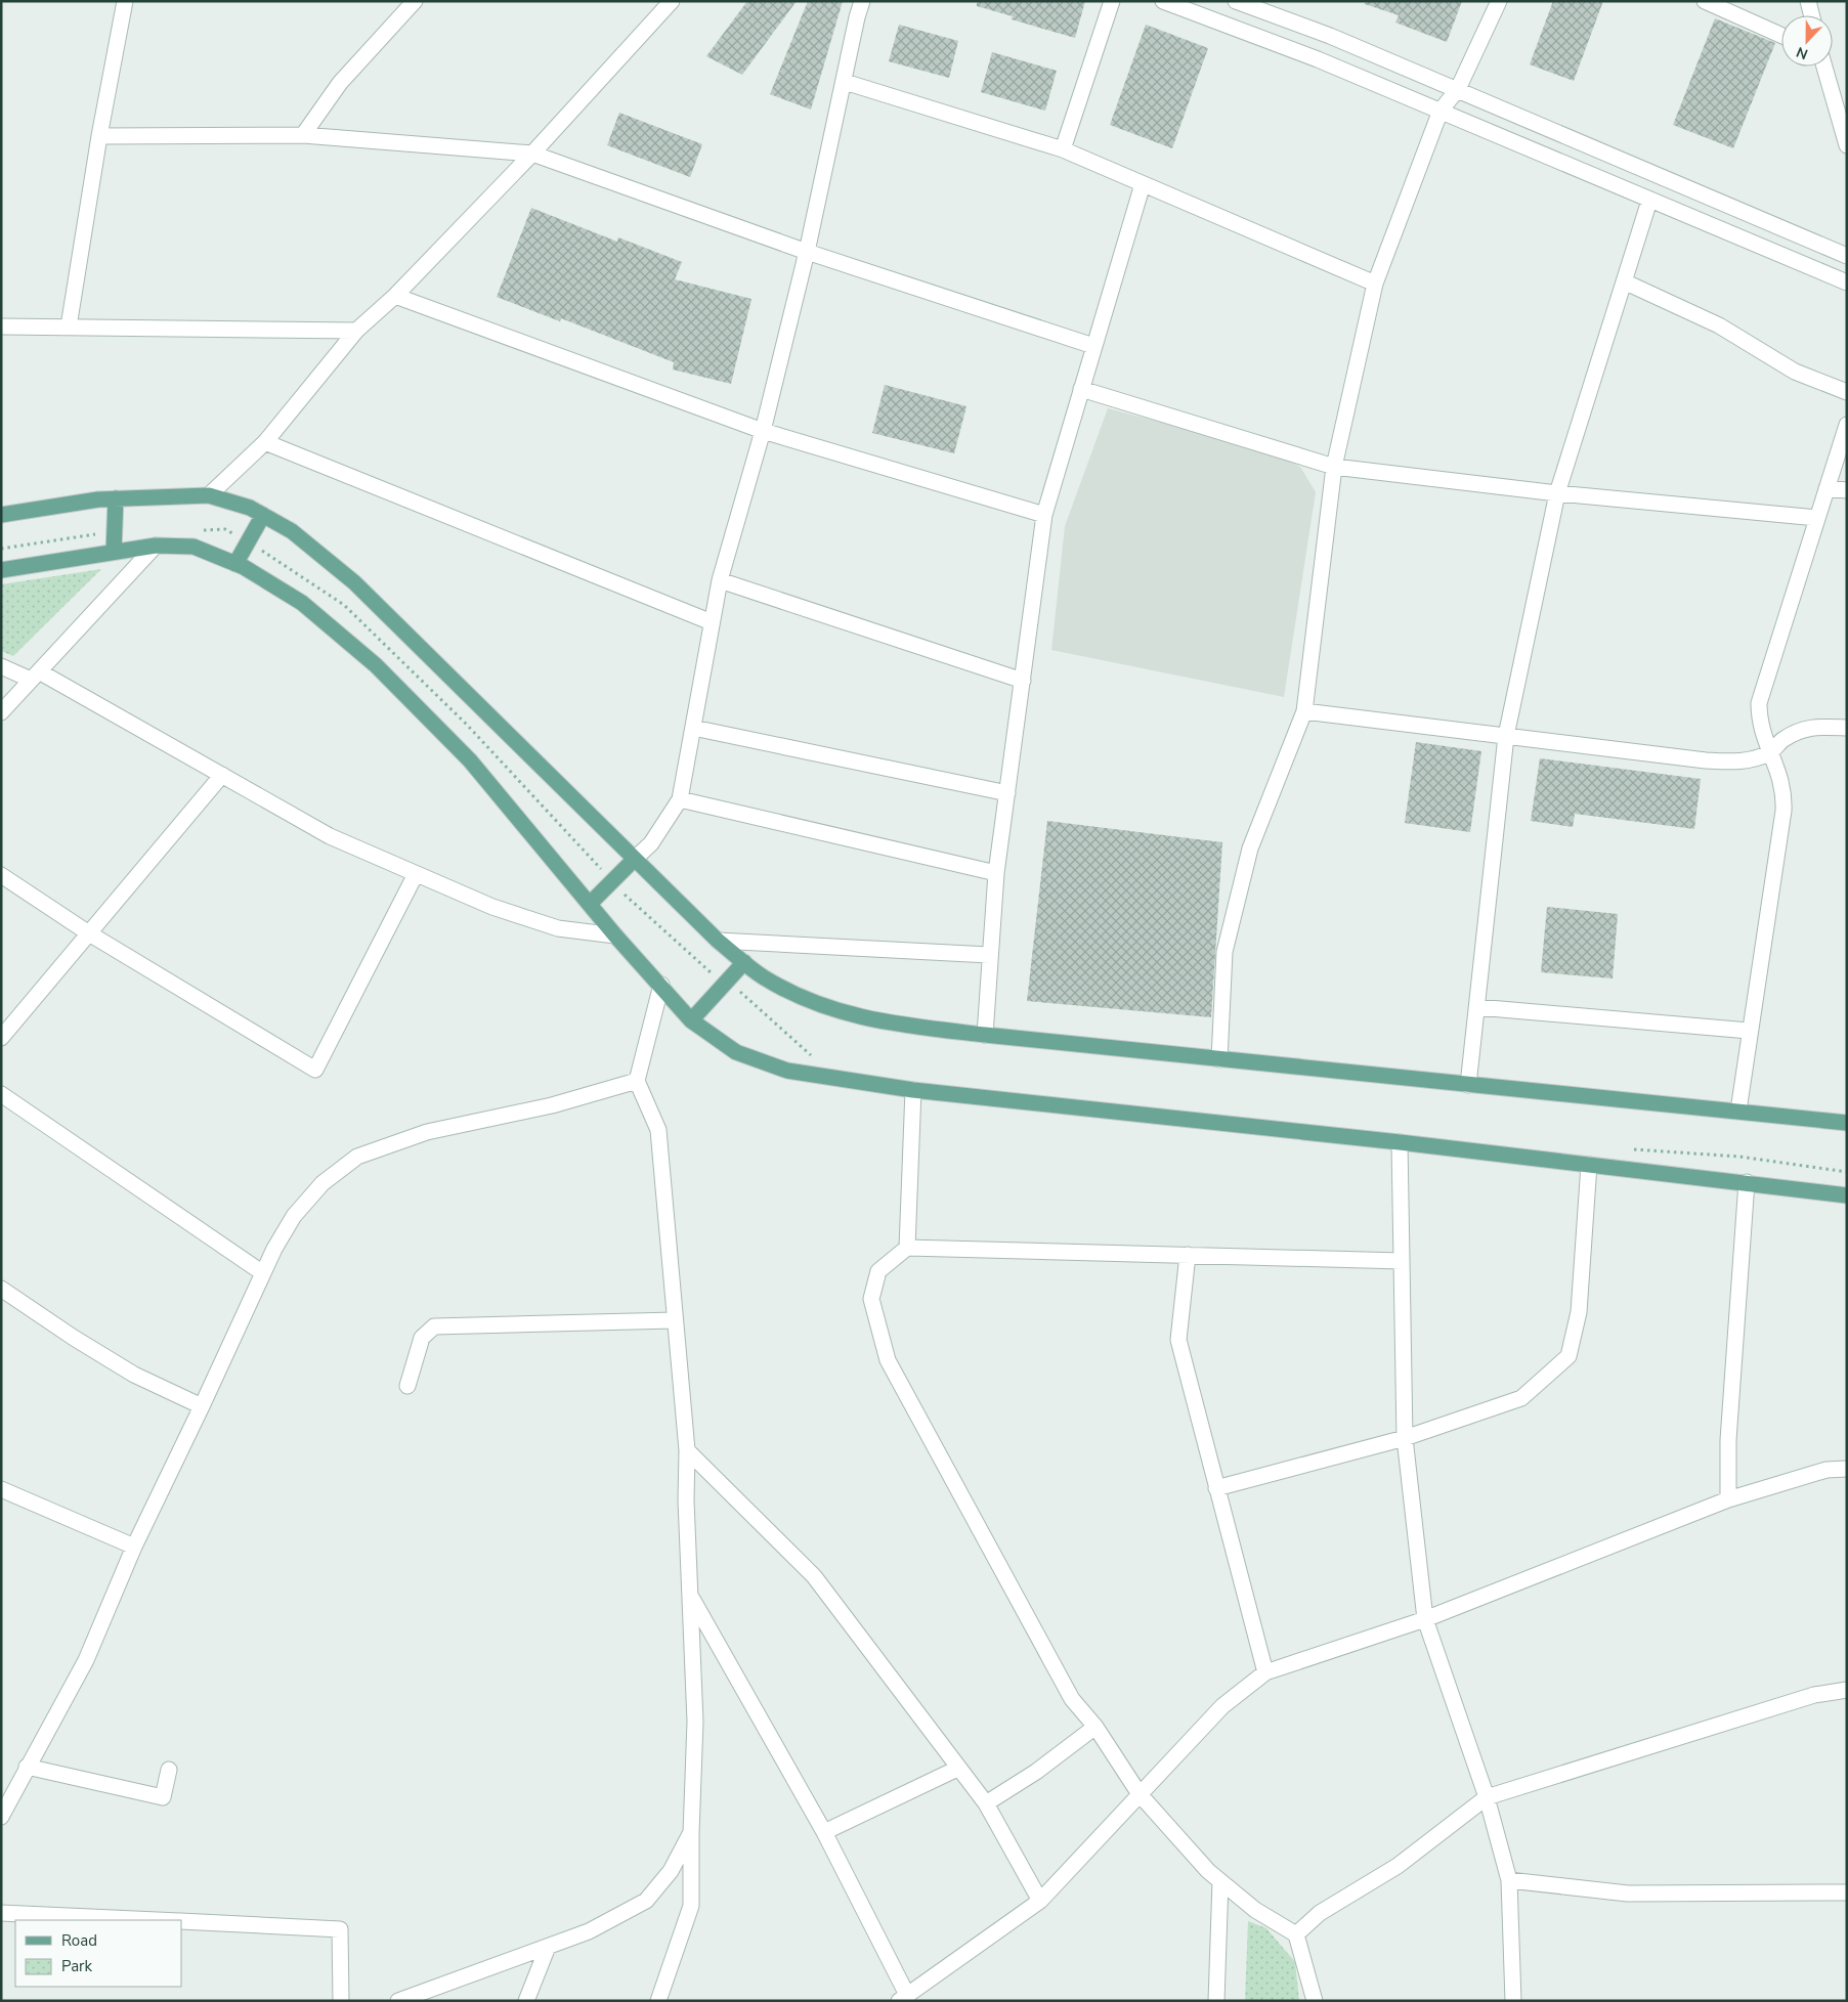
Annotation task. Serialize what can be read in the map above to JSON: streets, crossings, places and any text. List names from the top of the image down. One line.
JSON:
{"legend":["Road","Park"],"north":"bottom"}
